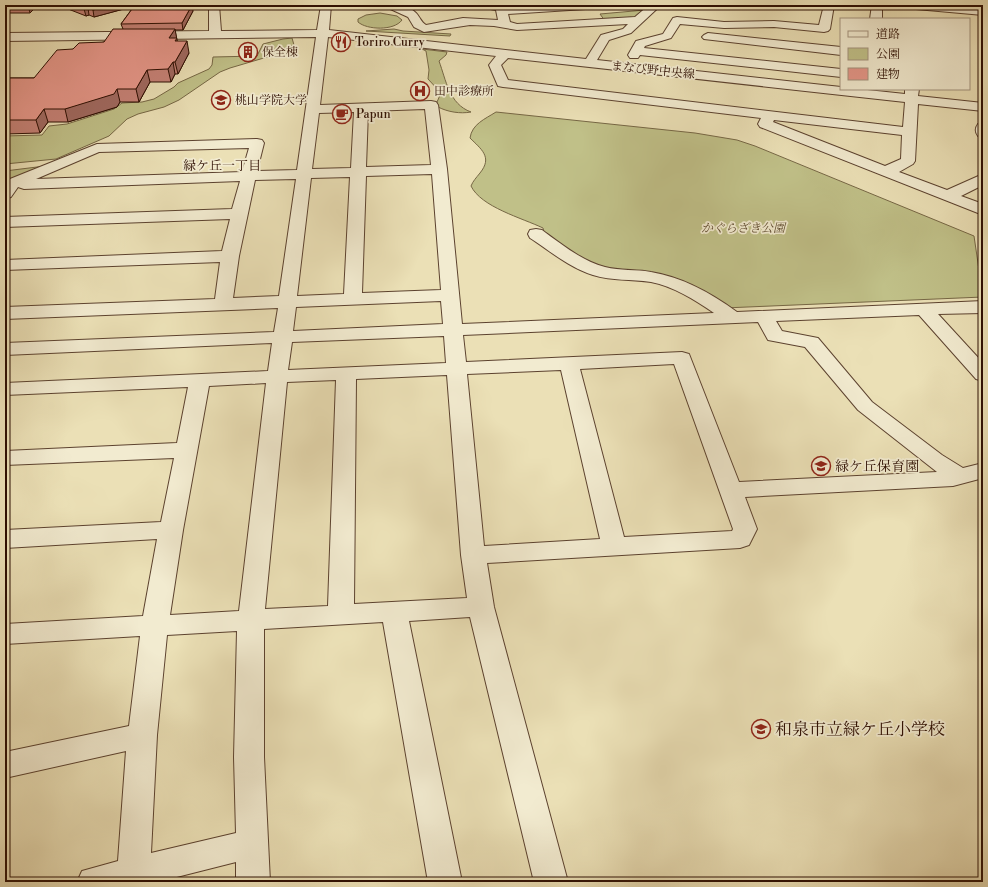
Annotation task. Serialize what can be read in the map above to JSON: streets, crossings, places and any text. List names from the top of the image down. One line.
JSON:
{"streets":{"street":["まなび野中央線"]},"districts":["緑ケ丘一丁目"],"parks":["かぐらざき公園"],"places":{"restaurant":["Toriro Curry"],"building":["保全棟"],"hospital":["田中診療所"],"school or university":["桃山学院大学","緑ケ丘保育園","和泉市立緑ケ丘小学校"],"cafe":["Papun"]},"legend":["道路","公園","建物"]}
